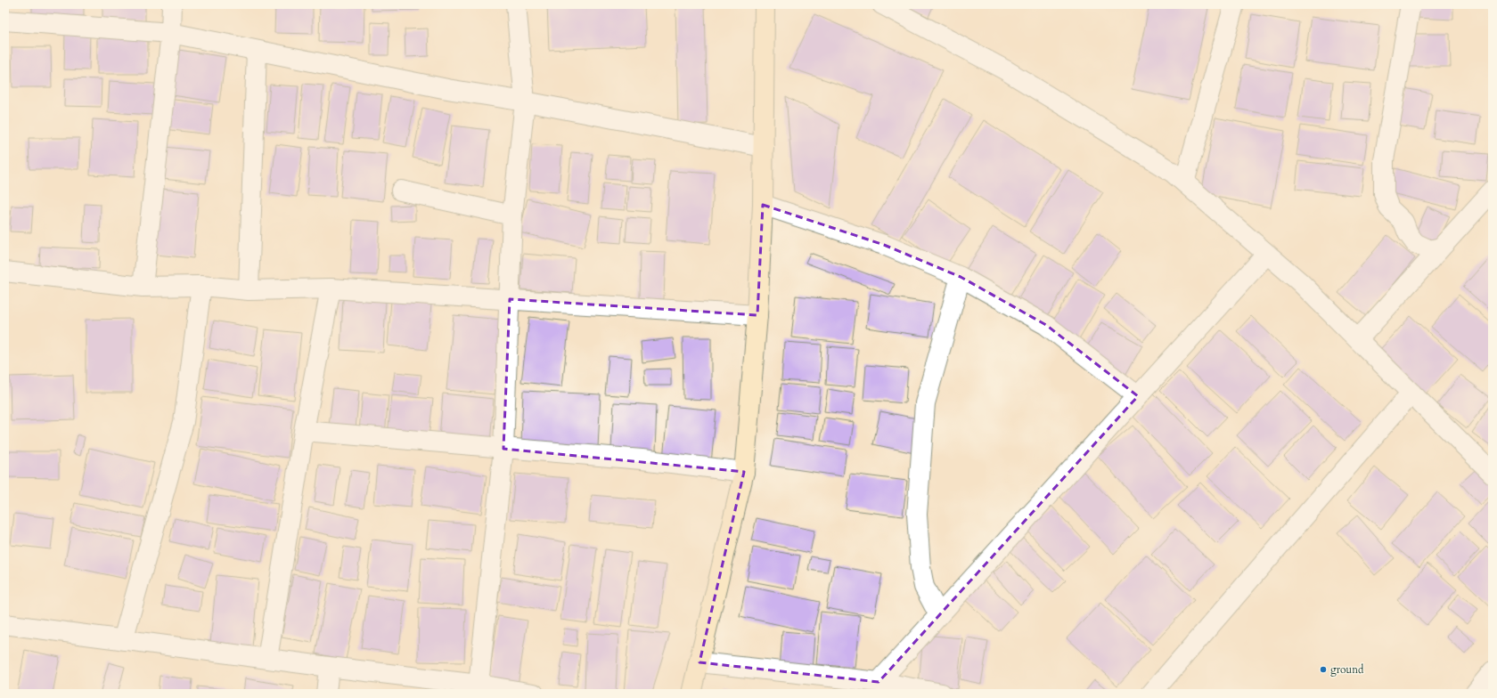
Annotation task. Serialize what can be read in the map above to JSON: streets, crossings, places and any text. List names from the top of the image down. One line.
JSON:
{"places":["ground"]}
